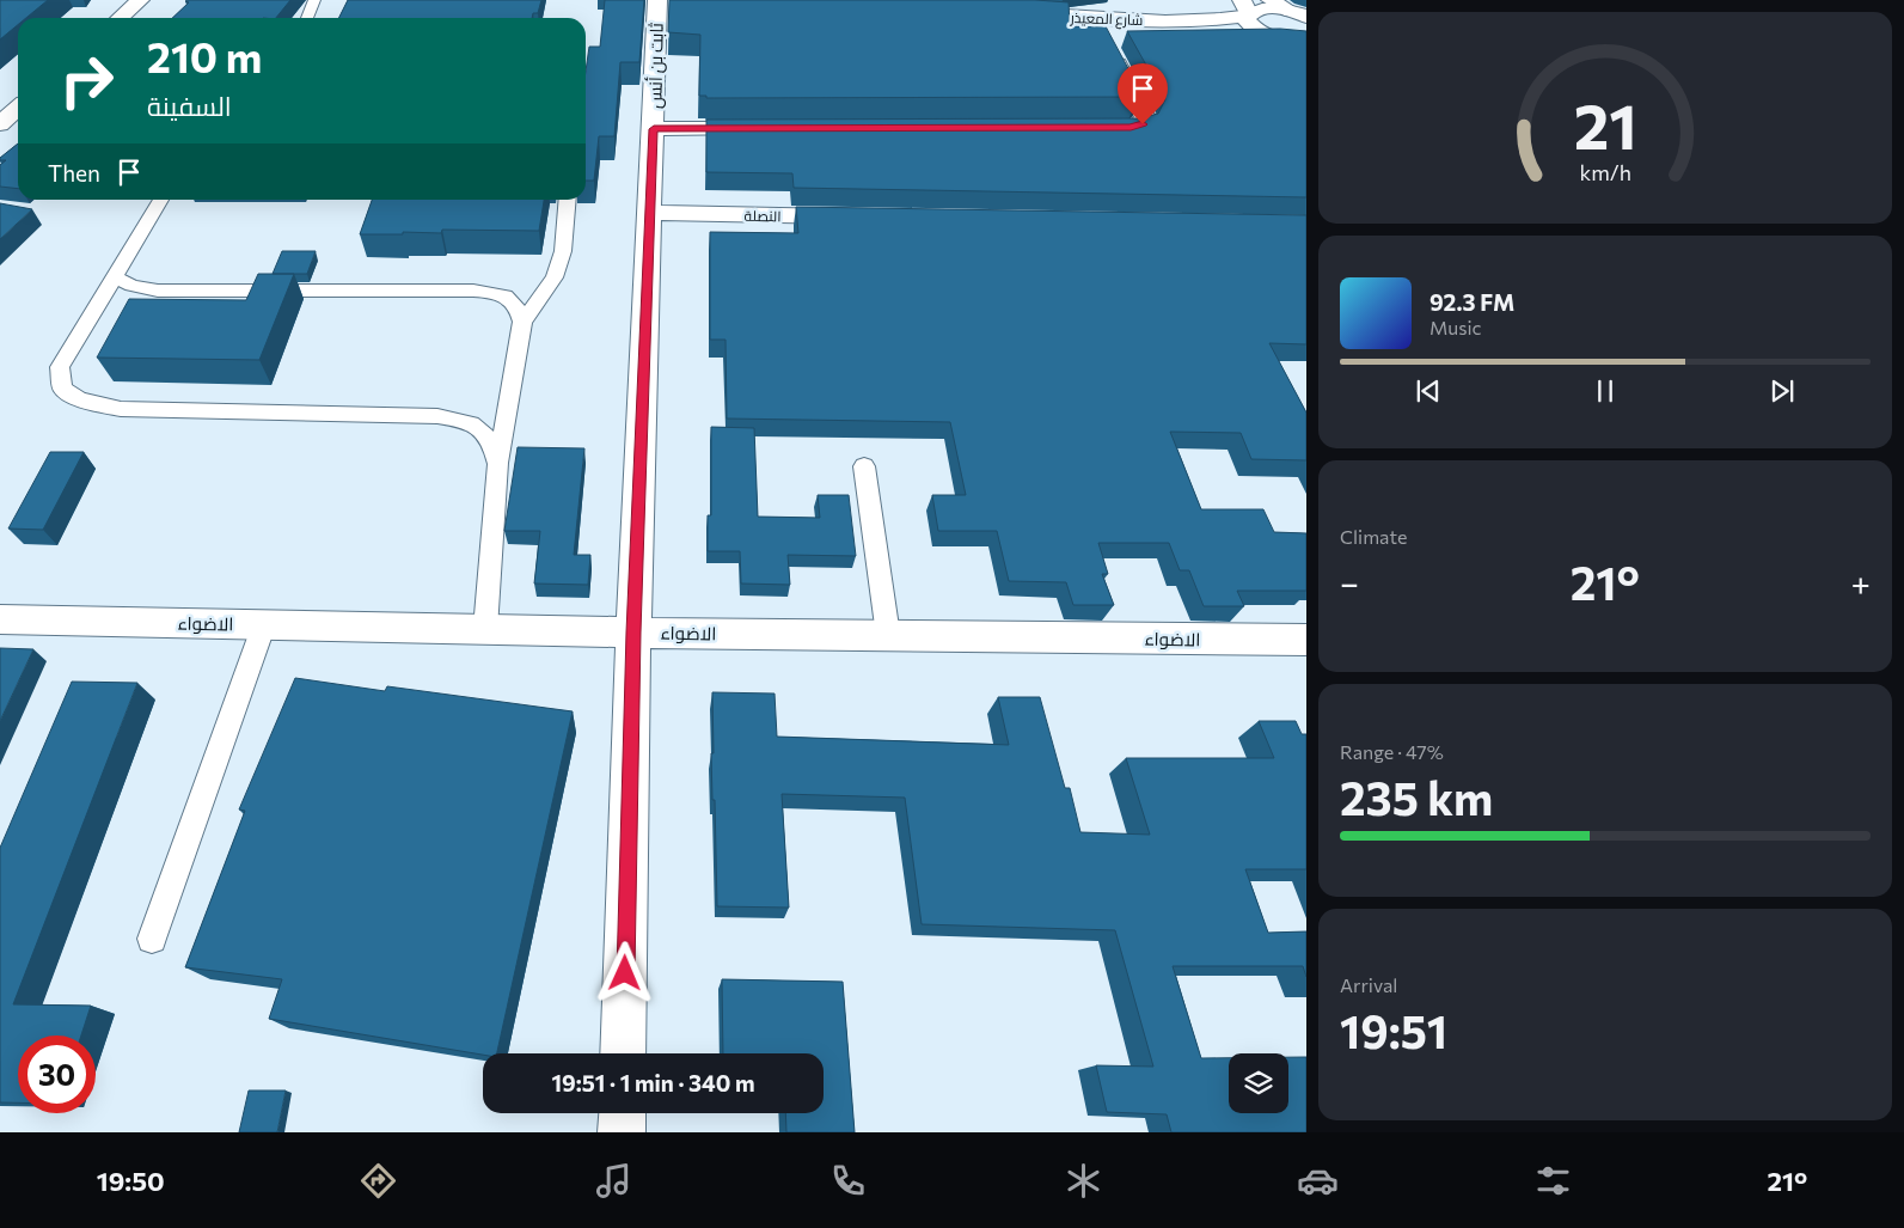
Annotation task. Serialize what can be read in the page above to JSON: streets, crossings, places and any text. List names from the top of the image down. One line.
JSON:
{"streets":{"street":["شارع المعيذر","ثابت بن أنس","النصلة","الاضواء"]},"crossings":[["ثابت بن أنس","النصلة"],["ثابت بن أنس","الاضواء"]],"page":{"turn":["210 m","السفينة"],"then":"Then","song":["92.3 FM","Music"],"tile":["Climate",["Range · 47%","235 km"],["Arrival","19:51"]],"heat":["−","21°","+"],"limit":"30","trip":"19:51 · 1 min · 340 m","tabs":["19:50","21°"],"gauge":["21","km/h"]}}
